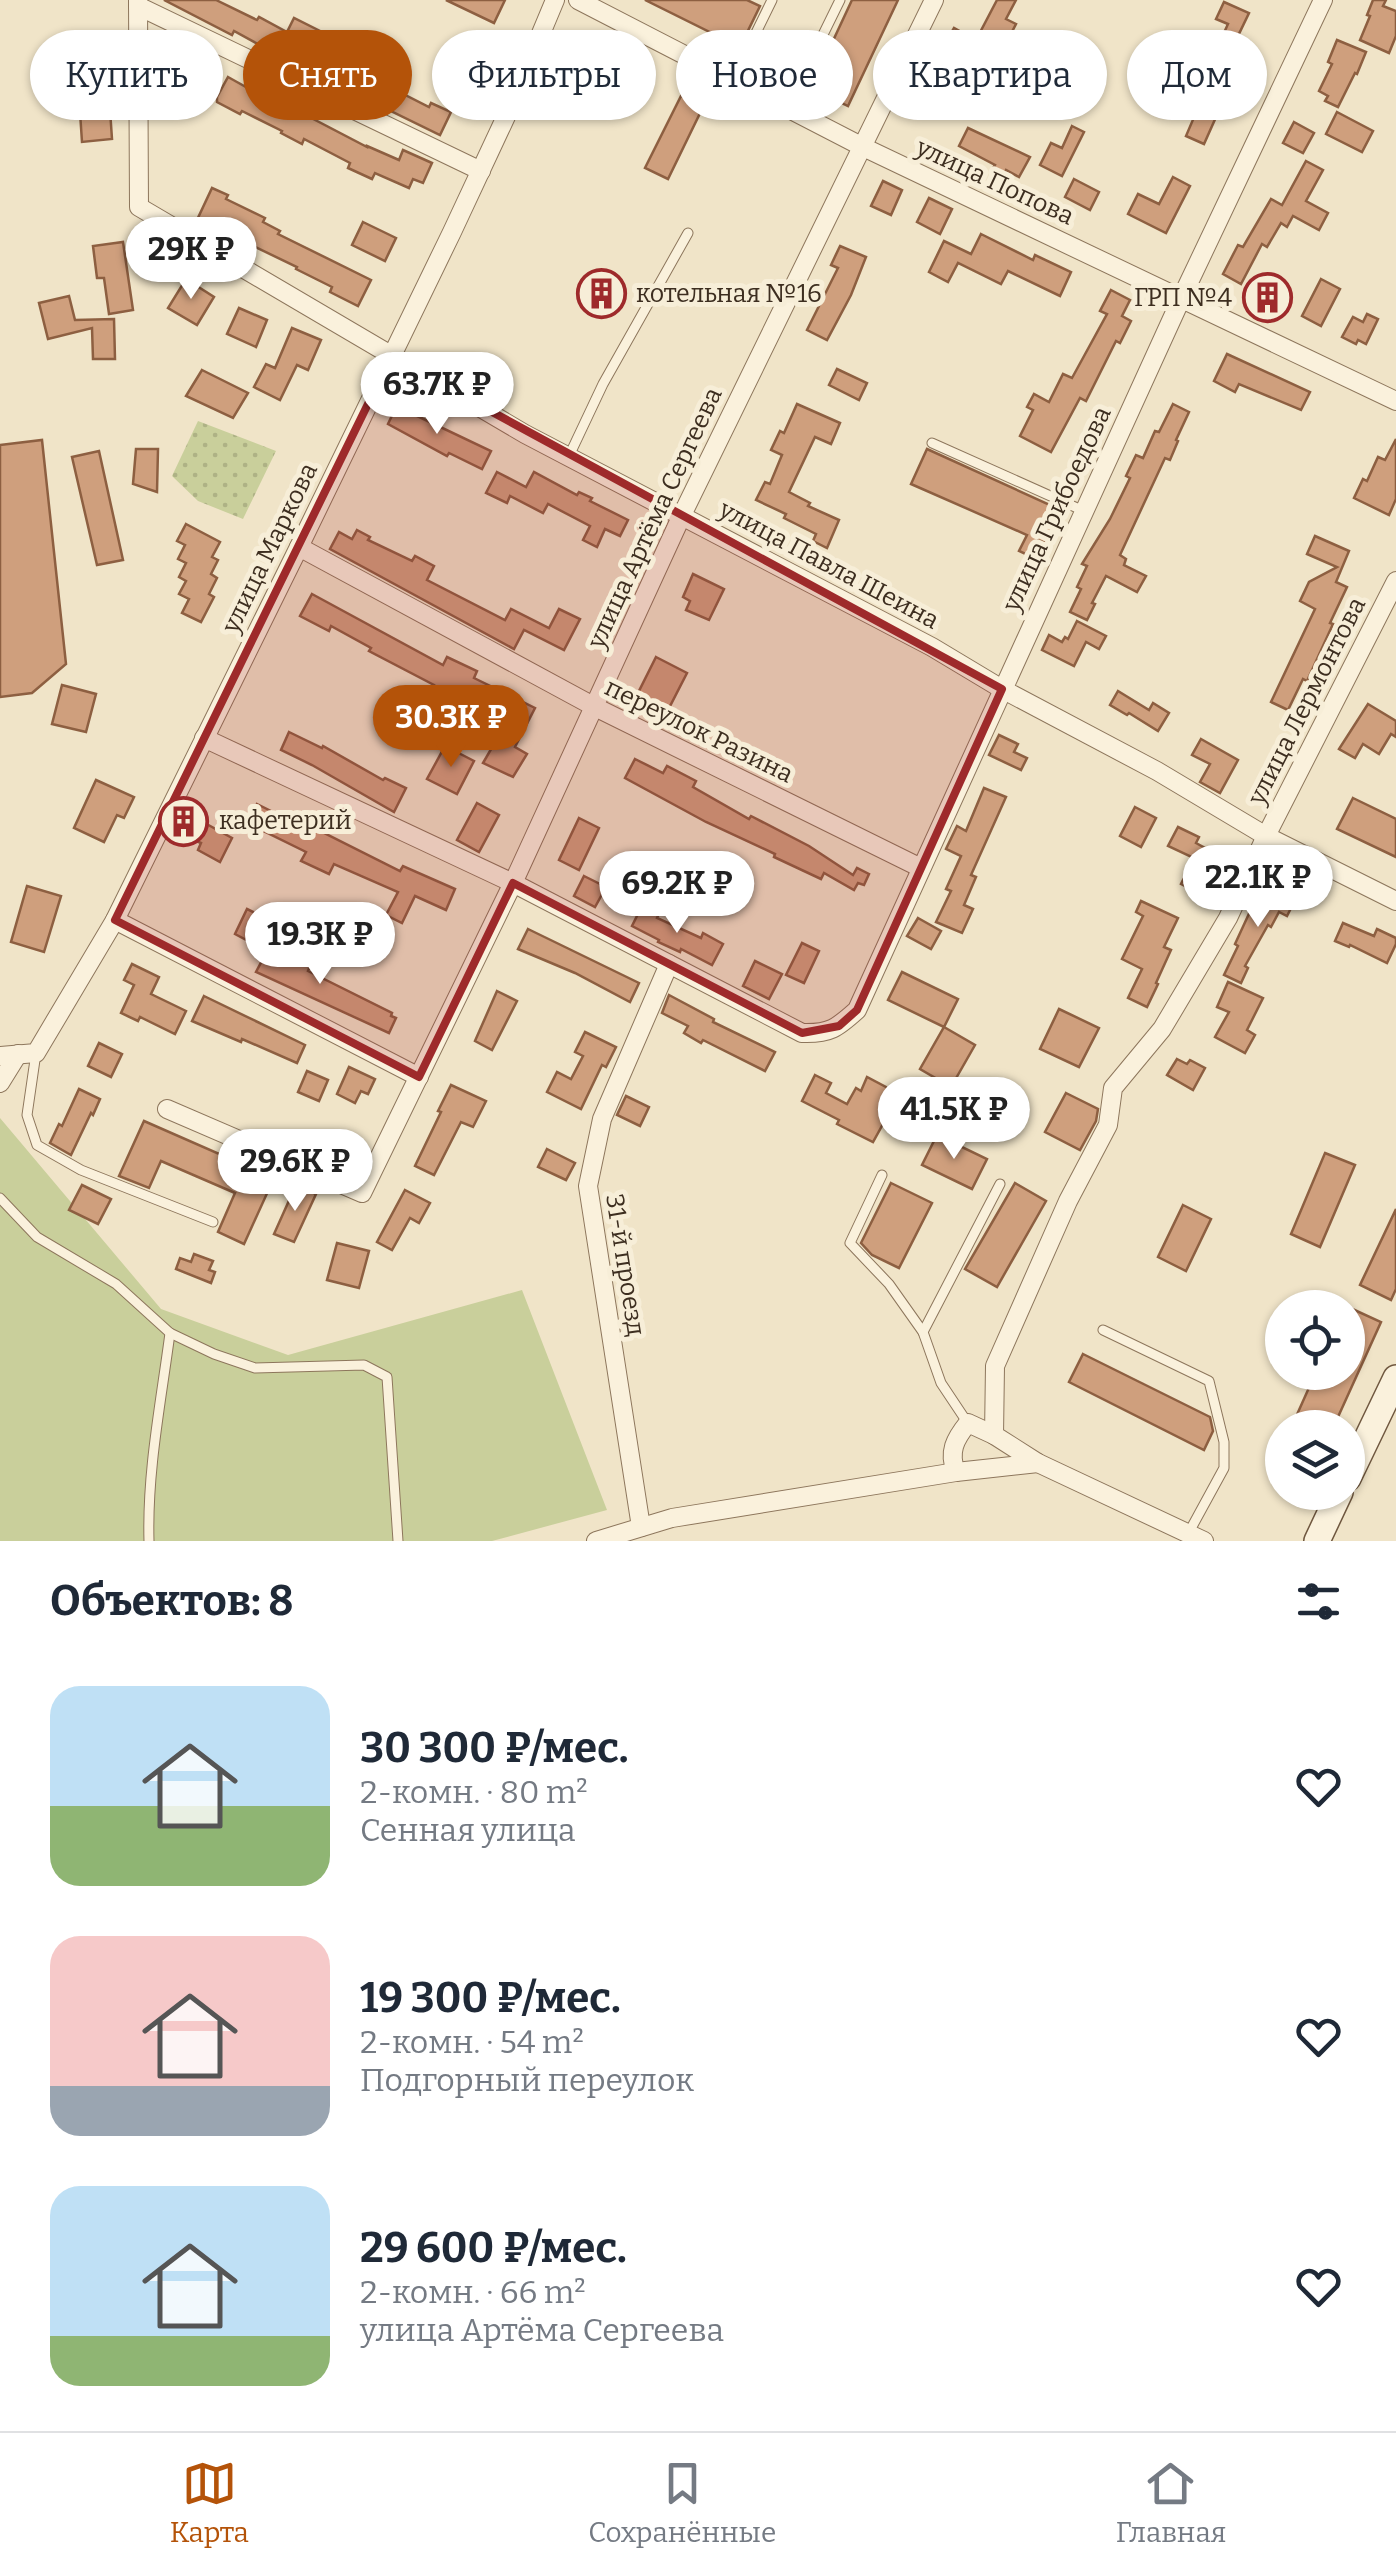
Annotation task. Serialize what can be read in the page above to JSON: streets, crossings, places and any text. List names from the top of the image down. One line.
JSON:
{"streets":{"street":["улица Попова","улица Грибоедова","улица Артёма Сергеева","улица Маркова","улица Павла Шеина","улица Лермонтова","переулок Разина","31-й проезд"]},"crossings":[["улица Попова","улица Грибоедова"],["улица Попова","улица Артёма Сергеева"],["улица Грибоедова","улица Павла Шеина"],["улица Грибоедова","переулок Разина"],["улица Грибоедова","31-й проезд"],["улица Артёма Сергеева","улица Павла Шеина"],["улица Артёма Сергеева","переулок Разина"],["улица Маркова","улица Павла Шеина"],["улица Маркова","переулок Разина"],["улица Павла Шеина","улица Лермонтова"]],"places":{"building":["котельная №16","ГРП №4","кафетерий"]},"page":{"chip":["Купить","Снять","Фильтры","Новое","Квартира","Дом"],"price":["29K ₽","63.7K ₽","30.3K ₽","22.1K ₽","69.2K ₽","19.3K ₽","41.5K ₽","29.6K ₽"],"heading":"Объектов: 8","list":[{"name":"30 300 ₽/мес.","note":"2-комн. · 80 m² · Сенная улица"},{"name":"19 300 ₽/мес.","note":"2-комн. · 54 m² · Подгорный переулок"},{"name":"29 600 ₽/мес.","note":"2-комн. · 66 m² · улица Артёма Сергеева"}],"tabs":["Карта","Сохранённые","Главная"]}}
